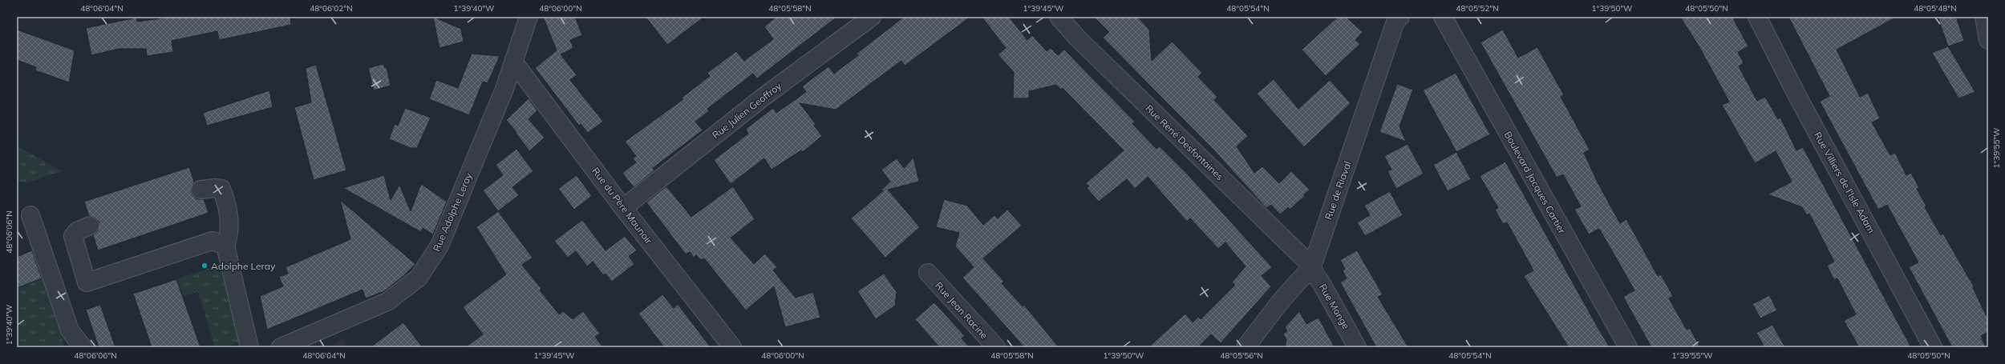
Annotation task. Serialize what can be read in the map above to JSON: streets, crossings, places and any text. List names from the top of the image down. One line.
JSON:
{"streets":{"street":["Rue Julien Geoffroy","Rue René Desfontaines","Boulevard Jacques Cartier","Rue Villiers de l'Isle Adam","Rue de Riaval","Rue du Père Maunoir","Rue Adolphe Leray","Rue Monge","Rue Jean Racine"]},"crossings":[["Rue Julien Geoffroy","Rue du Père Maunoir"],["Rue René Desfontaines","Rue de Riaval"],["Rue René Desfontaines","Rue Monge"],["Rue de Riaval","Rue Monge"],["Rue du Père Maunoir","Rue Adolphe Leray"]],"places":["Adolphe Leray"],"coordinates":["48°06'04\"N","48°06'02\"N","1°39'40\"W","48°06'00\"N","48°05'58\"N","1°39'45\"W","48°05'54\"N","48°05'52\"N","1°39'50\"W","48°05'50\"N","48°05'48\"N","1°39'55\"W","48°06'06\"N","48°05'56\"N"]}
